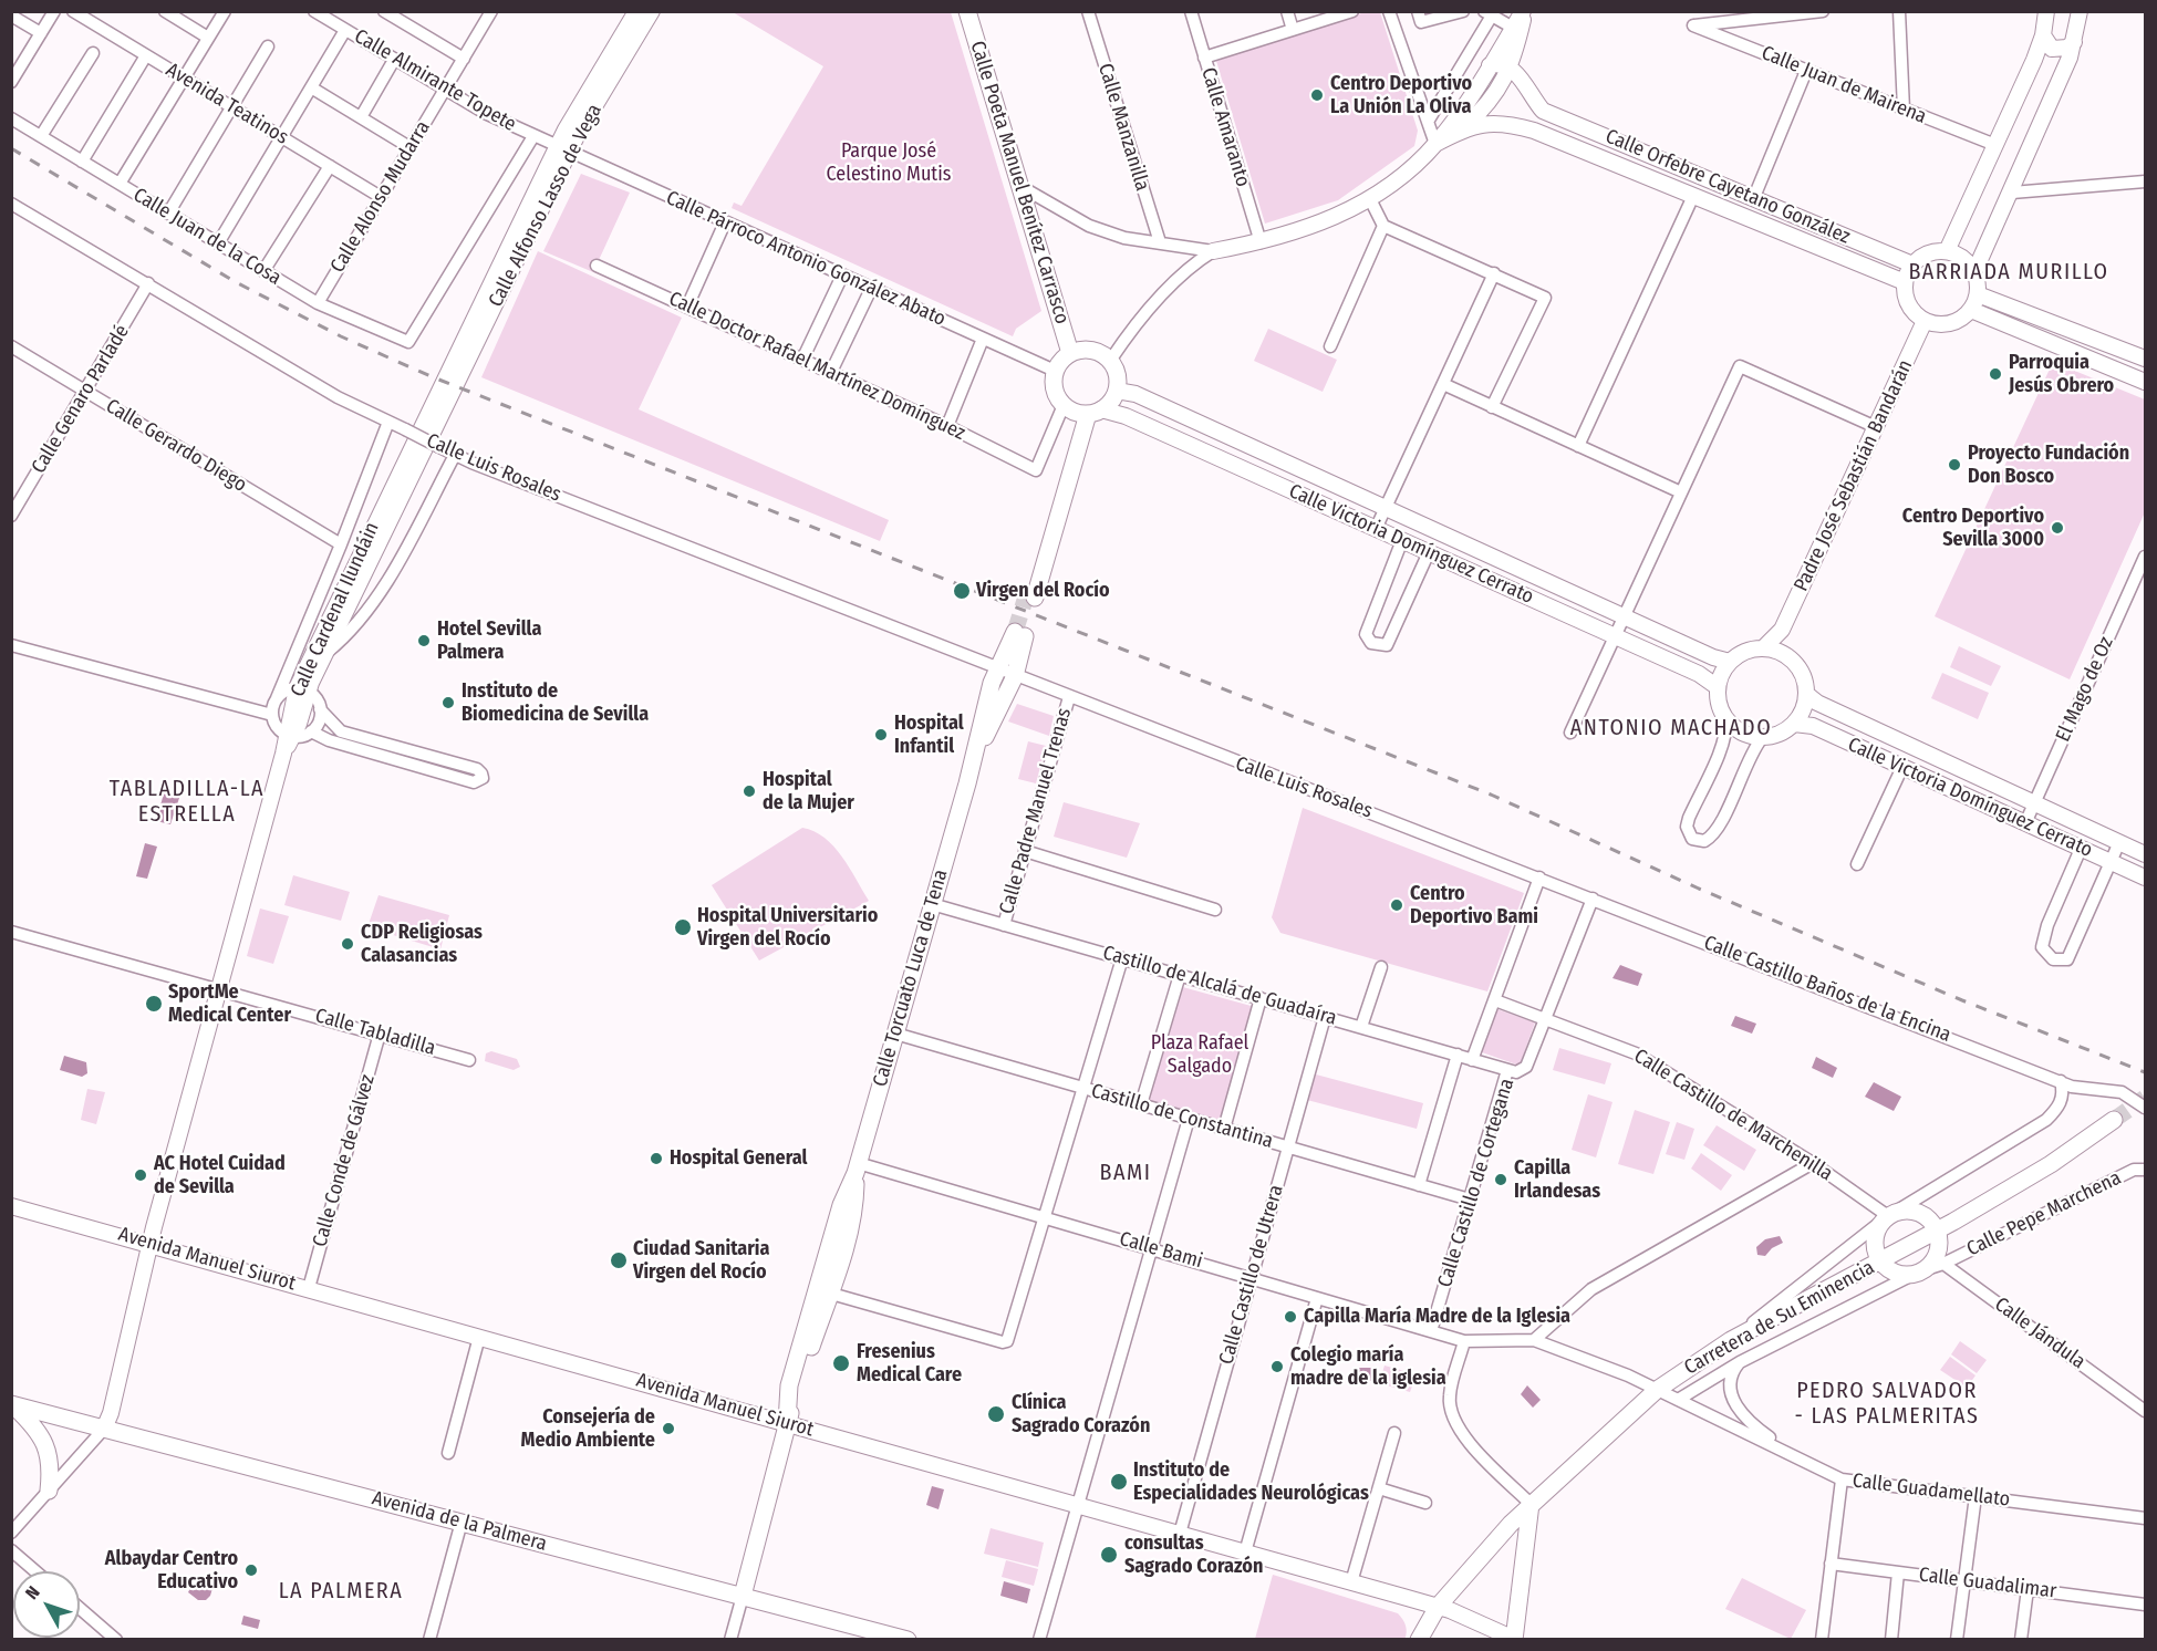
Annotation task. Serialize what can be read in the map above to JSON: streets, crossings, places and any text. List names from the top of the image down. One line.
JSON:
{"streets":{"main road":["Calle Poeta Manuel Benítez Carrasco","Calle Torcuato Luca de Tena","Carretera de Su Eminencia","Avenida de la Palmera"],"street":["Calle Almirante Topete","Calle Juan de Mairena","Avenida Teatinos","Calle Manzanilla","Calle Amaranto","Calle Orfebre Cayetano González","Calle Alonso Mudarra","Calle Alfonso Lasso de Vega","Calle Juan de la Cosa","Calle Párroco Antonio González Abato","Calle Doctor Rafael Martínez Domínguez","Calle Genaro Parladé","Calle Gerardo Diego","Calle Luis Rosales","Padre José Sebastián Bandarán","Calle Victoria Domínguez Cerrato","Calle Cardenal Ilundáin","El Mago de Oz","Calle Padre Manuel Trenas","Castillo de Alcalá de Guadaíra","Calle Castillo Baños de la Encina","Calle Tabladilla","Calle Castillo de Marchenilla","Castillo de Constantina","Calle Conde de Gálvez","Calle Castillo de Cortegana","Calle Pepe Marchena","Calle Bami","Avenida Manuel Siurot","Calle Castillo de Utrera","Calle Jándula","Calle Guadamellato","Calle Guadalimar"]},"crossings":[["Calle Almirante Topete","Calle Alonso Mudarra"],["Calle Almirante Topete","Calle Alfonso Lasso de Vega"],["Calle Almirante Topete","Calle Juan de la Cosa"],["Calle Almirante Topete","Calle Párroco Antonio González Abato"],["Avenida Teatinos","Calle Alonso Mudarra"],["Calle Poeta Manuel Benítez Carrasco","Calle Párroco Antonio González Abato"],["Calle Poeta Manuel Benítez Carrasco","Calle Doctor Rafael Martínez Domínguez"],["Calle Poeta Manuel Benítez Carrasco","Calle Victoria Domínguez Cerrato"],["Calle Orfebre Cayetano González","Padre José Sebastián Bandarán"],["Calle Alonso Mudarra","Calle Juan de la Cosa"],["Calle Alfonso Lasso de Vega","Calle Párroco Antonio González Abato"],["Calle Alfonso Lasso de Vega","Calle Cardenal Ilundáin"],["Calle Párroco Antonio González Abato","Calle Doctor Rafael Martínez Domínguez"],["Calle Párroco Antonio González Abato","Calle Victoria Domínguez Cerrato"],["Calle Doctor Rafael Martínez Domínguez","Calle Victoria Domínguez Cerrato"],["Calle Genaro Parladé","Calle Gerardo Diego"],["Calle Genaro Parladé","Calle Luis Rosales"],["Calle Gerardo Diego","Calle Cardenal Ilundáin"],["Calle Luis Rosales","Calle Cardenal Ilundáin"],["Calle Luis Rosales","Calle Padre Manuel Trenas"],["Calle Luis Rosales","Calle Torcuato Luca de Tena"],["Calle Luis Rosales","Calle Castillo Baños de la Encina"],["Calle Luis Rosales","Calle Castillo de Cortegana"],["Padre José Sebastián Bandarán","Calle Victoria Domínguez Cerrato"],["Calle Victoria Domínguez Cerrato","El Mago de Oz"],["Calle Cardenal Ilundáin","Calle Tabladilla"],["Calle Cardenal Ilundáin","Avenida Manuel Siurot"],["Calle Cardenal Ilundáin","Avenida de la Palmera"],["Calle Padre Manuel Trenas","Castillo de Alcalá de Guadaíra"],["Calle Torcuato Luca de Tena","Castillo de Alcalá de Guadaíra"],["Calle Torcuato Luca de Tena","Castillo de Constantina"],["Calle Torcuato Luca de Tena","Calle Bami"],["Calle Torcuato Luca de Tena","Avenida Manuel Siurot"],["Calle Torcuato Luca de Tena","Avenida de la Palmera"],["Castillo de Alcalá de Guadaíra","Calle Castillo de Cortegana"],["Castillo de Alcalá de Guadaíra","Calle Castillo de Utrera"],["Calle Castillo Baños de la Encina","Calle Castillo de Cortegana"],["Calle Tabladilla","Calle Conde de Gálvez"],["Calle Castillo de Marchenilla","Calle Castillo de Cortegana"],["Castillo de Constantina","Calle Castillo de Cortegana"],["Castillo de Constantina","Calle Castillo de Utrera"],["Calle Conde de Gálvez","Avenida Manuel Siurot"],["Calle Castillo de Cortegana","Calle Bami"],["Calle Pepe Marchena","Calle Jándula"],["Calle Bami","Calle Castillo de Utrera"],["Calle Bami","Calle Guadamellato"],["Avenida Manuel Siurot","Calle Castillo de Utrera"],["Avenida Manuel Siurot","Carretera de Su Eminencia"],["Carretera de Su Eminencia","Calle Guadamellato"]],"districts":["BARRIADA MURILLO","ANTONIO MACHADO","TABLADILLA-LA ESTRELLA","BAMI","PEDRO SALVADOR - LAS PALMERITAS","LA PALMERA"],"parks":["Parque José Celestino Mutis","Plaza Rafael Salgado"],"places":["Centro Deportivo La Unión La Oliva","Parroquia Jesús Obrero","Proyecto Fundación Don Bosco","Centro Deportivo Sevilla 3000","Virgen del Rocío","Hotel Sevilla Palmera","Instituto de Biomedicina de Sevilla","Hospital Infantil","Hospital de la Mujer","Centro Deportivo Bami","Hospital Universitario Virgen del Rocío","CDP Religiosas Calasancias","SportMe Medical Center","Hospital General","AC Hotel Cuidad de Sevilla","Capilla Irlandesas","Ciudad Sanitaria Virgen del Rocío","Capilla María Madre de la Iglesia","Fresenius Medical Care","Colegio maría madre de la iglesia","Clínica Sagrado Corazón","Consejería de Medio Ambiente","Instituto de Especialidades Neurológicas","consultas Sagrado Corazón","Albaydar Centro Educativo"],"north":"top left"}
